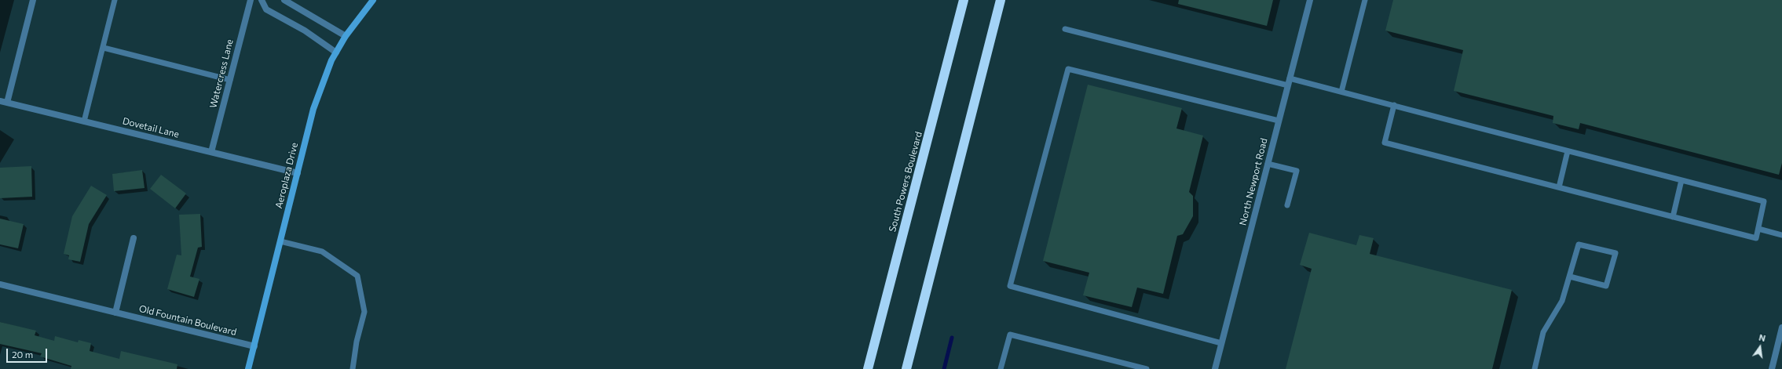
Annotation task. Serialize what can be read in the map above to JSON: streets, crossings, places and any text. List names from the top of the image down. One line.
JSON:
{"streets":{"highway":["South Powers Boulevard"],"street":["Watercress Lane","Dovetail Lane","Aeroplaza Drive","North Newport Road","Old Fountain Boulevard"]},"crossings":[["Watercress Lane","Dovetail Lane"],["Dovetail Lane","Aeroplaza Drive"],["Aeroplaza Drive","Old Fountain Boulevard"]],"scale_bar":"20 m","north":"top"}
